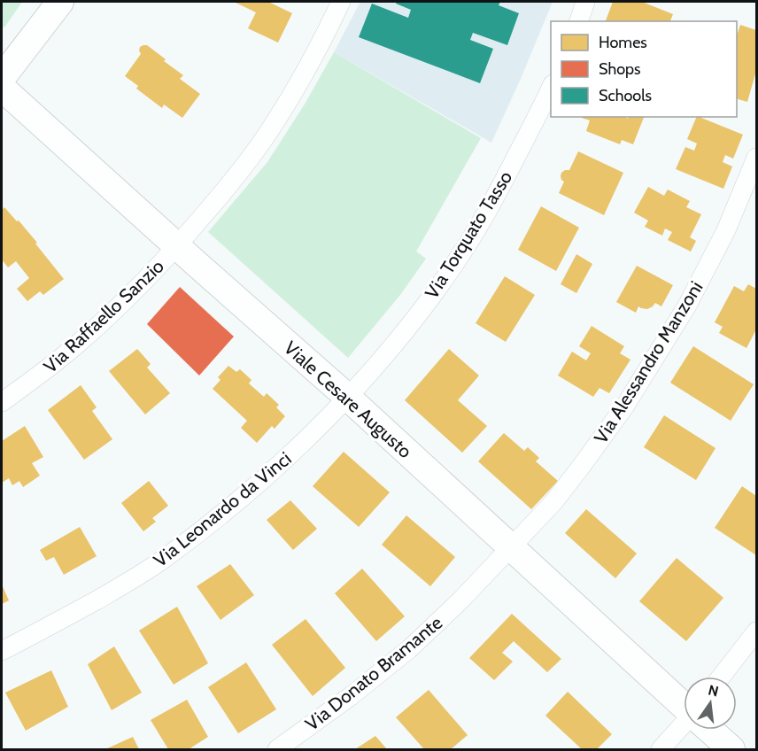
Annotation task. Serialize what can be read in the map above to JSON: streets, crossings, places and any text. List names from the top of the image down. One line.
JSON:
{"streets":{"main road":["Viale Cesare Augusto"],"street":["Via Torquato Tasso","Via Raffaello Sanzio","Via Alessandro Manzoni","Via Leonardo da Vinci","Via Donato Bramante"]},"crossings":[["Via Torquato Tasso","Viale Cesare Augusto"],["Via Torquato Tasso","Via Leonardo da Vinci"],["Via Raffaello Sanzio","Viale Cesare Augusto"],["Via Alessandro Manzoni","Viale Cesare Augusto"],["Via Alessandro Manzoni","Via Donato Bramante"],["Viale Cesare Augusto","Via Leonardo da Vinci"],["Viale Cesare Augusto","Via Donato Bramante"]],"legend":["Homes","Shops","Schools"],"north":"top"}
